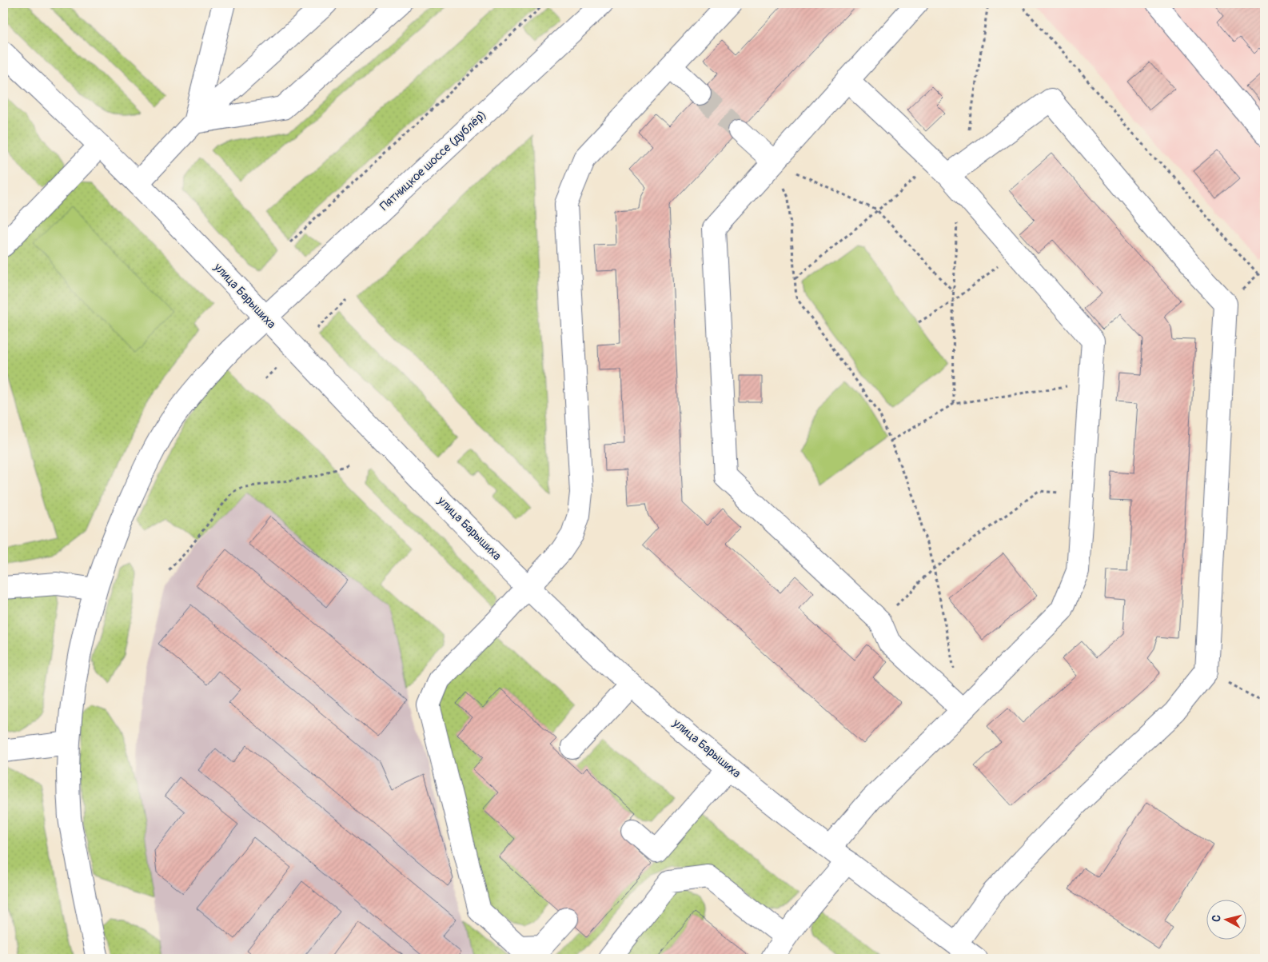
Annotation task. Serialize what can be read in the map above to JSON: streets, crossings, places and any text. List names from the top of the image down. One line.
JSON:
{"streets":{"main road":["Пятницкое шоссе (дублёр)","улица Барышиха"]},"crossings":[["Пятницкое шоссе (дублёр)","улица Барышиха"]],"north":"left"}
